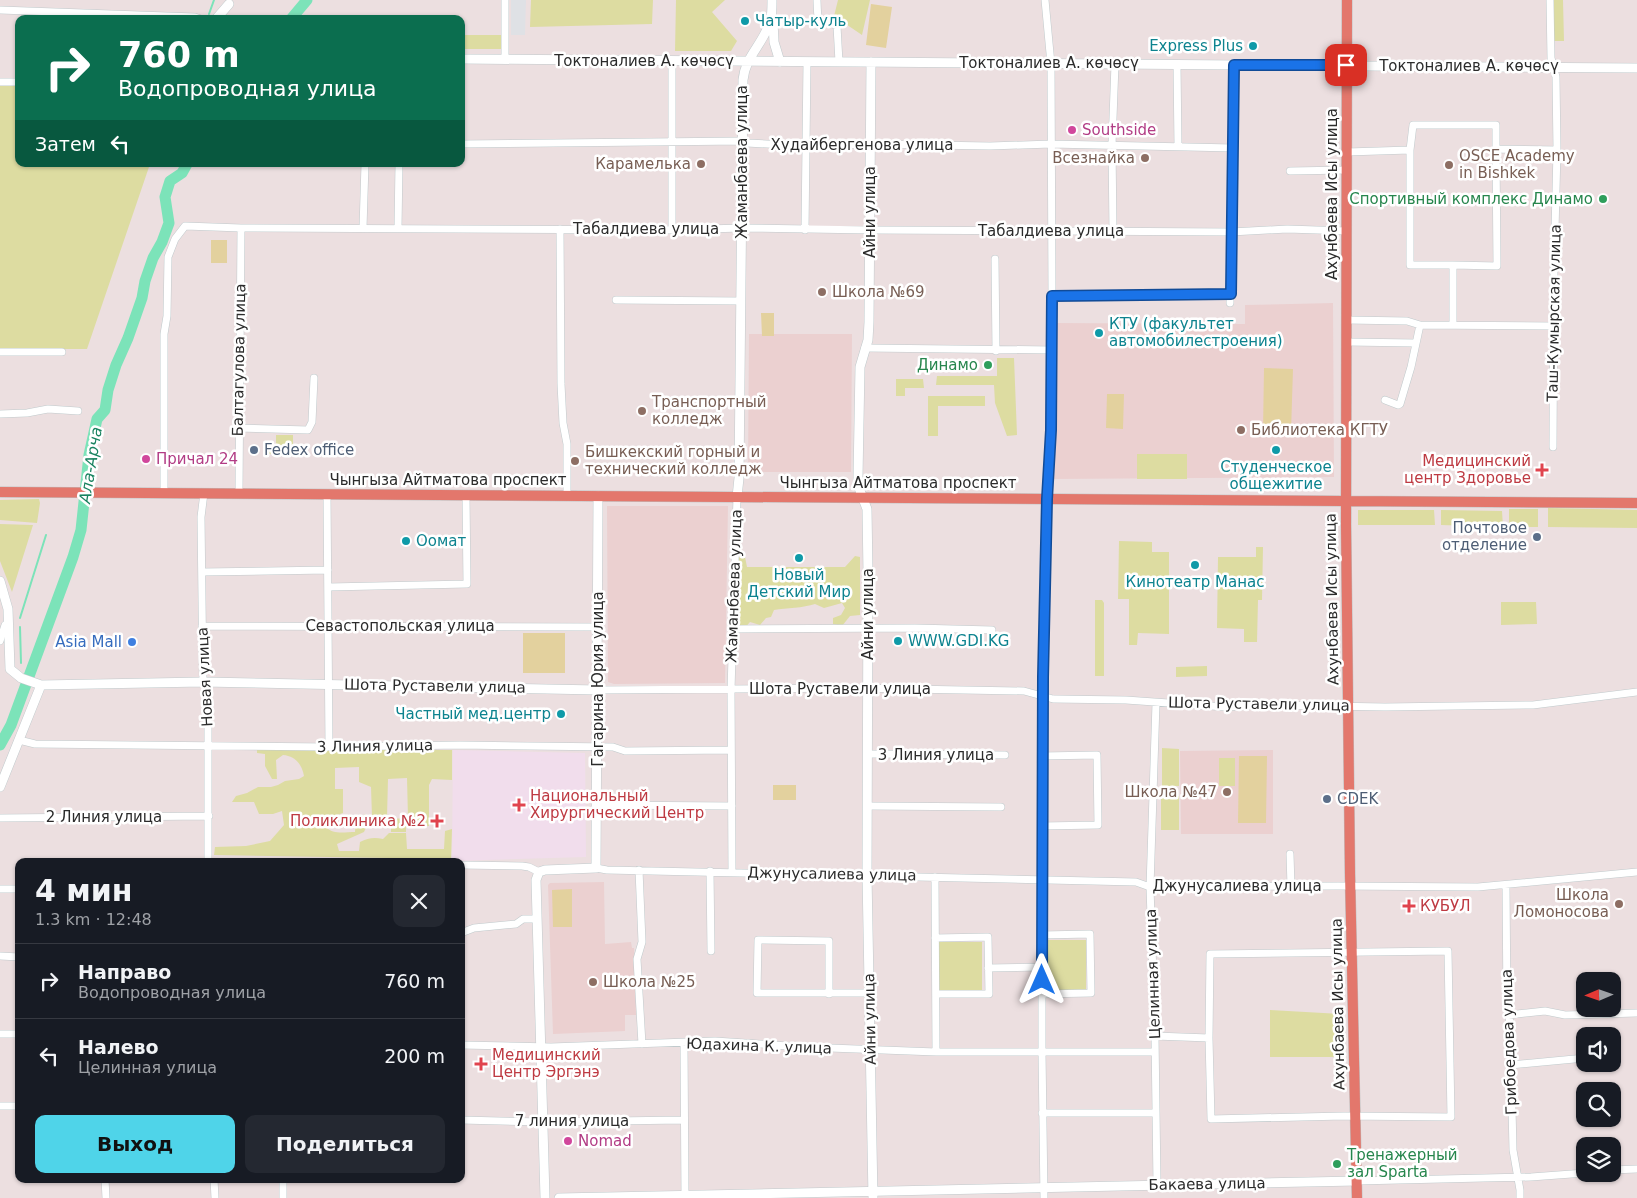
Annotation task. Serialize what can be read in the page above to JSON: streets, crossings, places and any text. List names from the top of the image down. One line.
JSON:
{"streets":{"main road":["Токтоналиев А. көчөсү","Жаманбаева улица","Ахунбаева Исы улица","Айни улица","Чынгыза Айтматова проспект","Гагарина Юрия улица","Шота Руставели улица","Бакаева улица"],"street":["Худайбергенова улица","Табалдиева улица","Таш-Кумырская улица","Балтагулова улица","Севастопольская улица","Новая улица","3 Линия улица","2 Линия улица","Джунусалиева улица","Целинная улица","Грибоедова улица","Юдахина К. улица","7 линия улица"]},"crossings":[["Токтоналиев А. көчөсү","Жаманбаева улица"],["Токтоналиев А. көчөсү","Ахунбаева Исы улица"],["Токтоналиев А. көчөсү","Айни улица"],["Токтоналиев А. көчөсү","Таш-Кумырская улица"],["Худайбергенова улица","Жаманбаева улица"],["Худайбергенова улица","Айни улица"],["Жаманбаева улица","Табалдиева улица"],["Жаманбаева улица","Чынгыза Айтматова проспект"],["Жаманбаева улица","Шота Руставели улица"],["Жаманбаева улица","3 Линия улица"],["Жаманбаева улица","Джунусалиева улица"],["Ахунбаева Исы улица","Табалдиева улица"],["Ахунбаева Исы улица","Чынгыза Айтматова проспект"],["Ахунбаева Исы улица","Шота Руставели улица"],["Ахунбаева Исы улица","Джунусалиева улица"],["Ахунбаева Исы улица","Бакаева улица"],["Айни улица","Табалдиева улица"],["Айни улица","Чынгыза Айтматова проспект"],["Айни улица","Шота Руставели улица"],["Айни улица","3 Линия улица"],["Айни улица","Джунусалиева улица"],["Айни улица","Юдахина К. улица"],["Айни улица","Бакаева улица"],["Табалдиева улица","Балтагулова улица"],["Табалдиева улица","Чынгыза Айтматова проспект"],["Балтагулова улица","Чынгыза Айтматова проспект"],["Чынгыза Айтматова проспект","Новая улица"],["Чынгыза Айтматова проспект","Гагарина Юрия улица"],["Севастопольская улица","Новая улица"],["Севастопольская улица","Гагарина Юрия улица"],["Новая улица","Шота Руставели улица"],["Новая улица","3 Линия улица"],["Новая улица","2 Линия улица"],["Гагарина Юрия улица","Шота Руставели улица"],["Гагарина Юрия улица","3 Линия улица"],["Гагарина Юрия улица","Джунусалиева улица"],["Шота Руставели улица","Целинная улица"],["Джунусалиева улица","Целинная улица"],["Джунусалиева улица","Грибоедова улица"],["Целинная улица","Юдахина К. улица"],["Целинная улица","Бакаева улица"],["Грибоедова улица","Бакаева улица"]],"water":["Ала-Арча"],"places":{"other":["Чатыр-куль","Express Plus","Southside","Всезнайка","Карамелька","OSCE Academy in Bishkek","Спортивный комплекс Динамо","Школа №69","КТУ (факультет автомобилестроения)","Динамо","Транспортный колледж","Библиотека КГТУ","Fedex office","Студенческое общежитие","Причал 24","Бишкекский горный и технический колледж","Почтовое отделение","Оомат","Новый Детский Мир","Кинотеатр Манас","WWW.GDI.KG","Asia Mall","Частный мед.центр","Школа №47","CDEK","Школа Ломоносова","Школа №25","Nomad","Тренажерный зал Sparta"],"health":["Медицинский центр Здоровье","Национальный Хирургический Центр","Поликлиника №2","КУБУЛ","Медицинский Центр Эргэнэ"]},"north":"left","page":{"turn":["760 m","Водопроводная улица"],"then":"Затем","heading":["4 мин","1.3 km · 12:48"],"list":[{"name":"Направо","note":"Водопроводная улица","value":"760 m"},{"name":"Налево","note":"Целинная улица","value":"200 m"}],"buttons":["Выход","Поделиться"]}}
